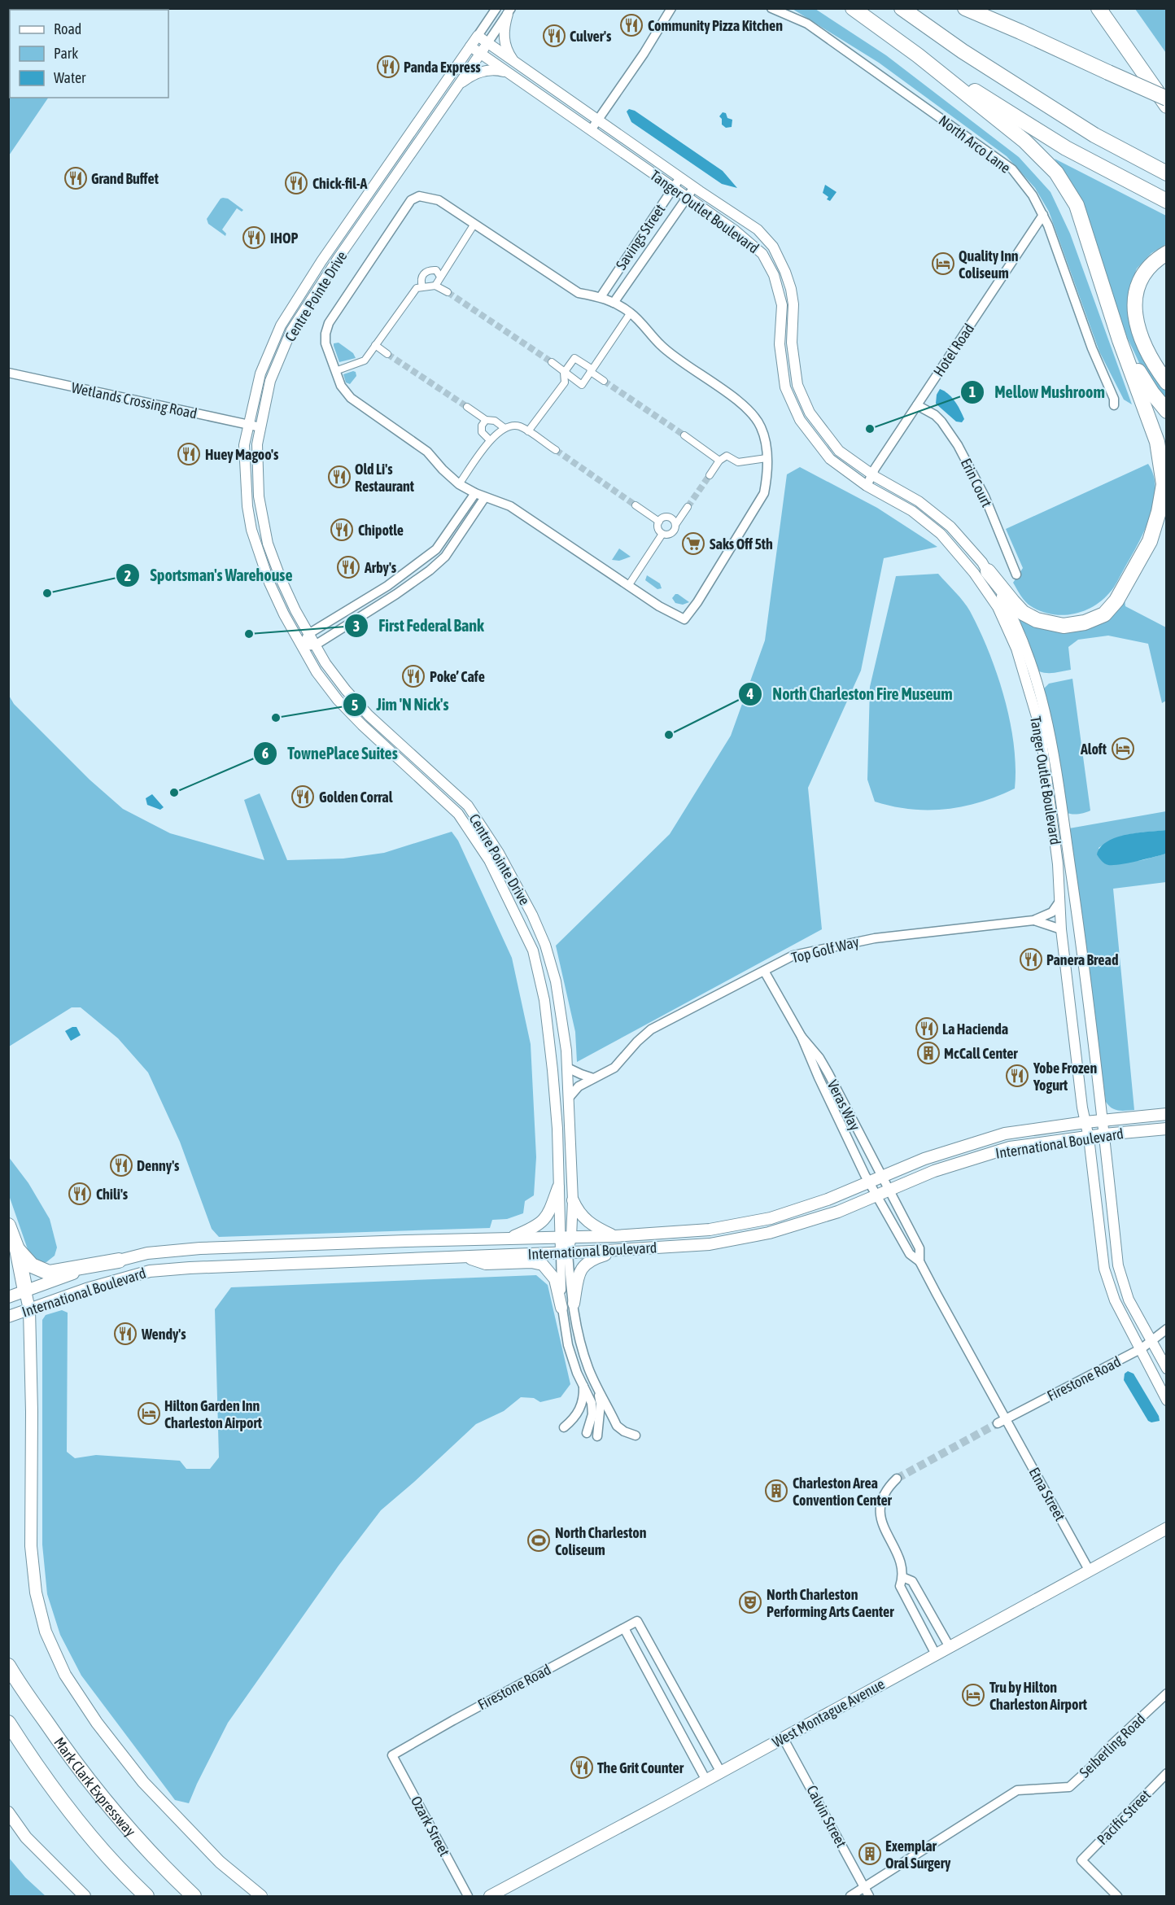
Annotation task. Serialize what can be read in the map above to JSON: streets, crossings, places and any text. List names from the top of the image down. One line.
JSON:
{"streets":{"highway":["Mark Clark Expressway"],"main road":["International Boulevard","West Montague Avenue"],"street":["North Arco Lane","Tanger Outlet Boulevard","Savings Street","Centre Pointe Drive","Hotel Road","Wetlands Crossing Road","Erin Court","Top Golf Way","Veras Way","Firestone Road","Etna Street","Seiberling Road","Calvin Street","Pacific Street","Ozark Street"]},"crossings":[["North Arco Lane","Hotel Road"],["Tanger Outlet Boulevard","Savings Street"],["Tanger Outlet Boulevard","Centre Pointe Drive"],["Tanger Outlet Boulevard","Hotel Road"],["Tanger Outlet Boulevard","Top Golf Way"],["Tanger Outlet Boulevard","International Boulevard"],["Tanger Outlet Boulevard","Firestone Road"],["Centre Pointe Drive","Wetlands Crossing Road"],["Centre Pointe Drive","Top Golf Way"],["Centre Pointe Drive","International Boulevard"],["Hotel Road","Erin Court"],["Top Golf Way","Veras Way"],["Veras Way","International Boulevard"],["Veras Way","Etna Street"],["International Boulevard","Etna Street"],["Firestone Road","Etna Street"],["Firestone Road","West Montague Avenue"],["Firestone Road","Ozark Street"],["Etna Street","West Montague Avenue"],["West Montague Avenue","Calvin Street"],["Seiberling Road","Calvin Street"]],"places":{"restaurant":["Community Pizza Kitchen","Culver's","Panda Express","Grand Buffet","Chick-fil-A","IHOP","Huey Magoo's","Old Li's Restaurant","Chipotle","Arby's","Poke’ Cafe","Golden Corral","Panera Bread","La Hacienda","Yobe Frozen Yogurt","Denny's","Chili's","Wendy's","The Grit Counter"],"hotel":["Quality Inn Coliseum","Aloft","Hilton Garden Inn Charleston Airport","Tru by Hilton Charleston Airport"],"other":["Mellow Mushroom","Sportsman's Warehouse","First Federal Bank","Jim 'N Nick's","North Charleston Fire Museum","TownePlace Suites"],"supermarket":["Saks Off 5th"],"building":["McCall Center","Charleston Area Convention Center","Exemplar Oral Surgery"],"sports":["North Charleston Coliseum"],"theatre":["North Charleston Performing Arts Caenter"]},"legend":["Road","Park","Water"]}
